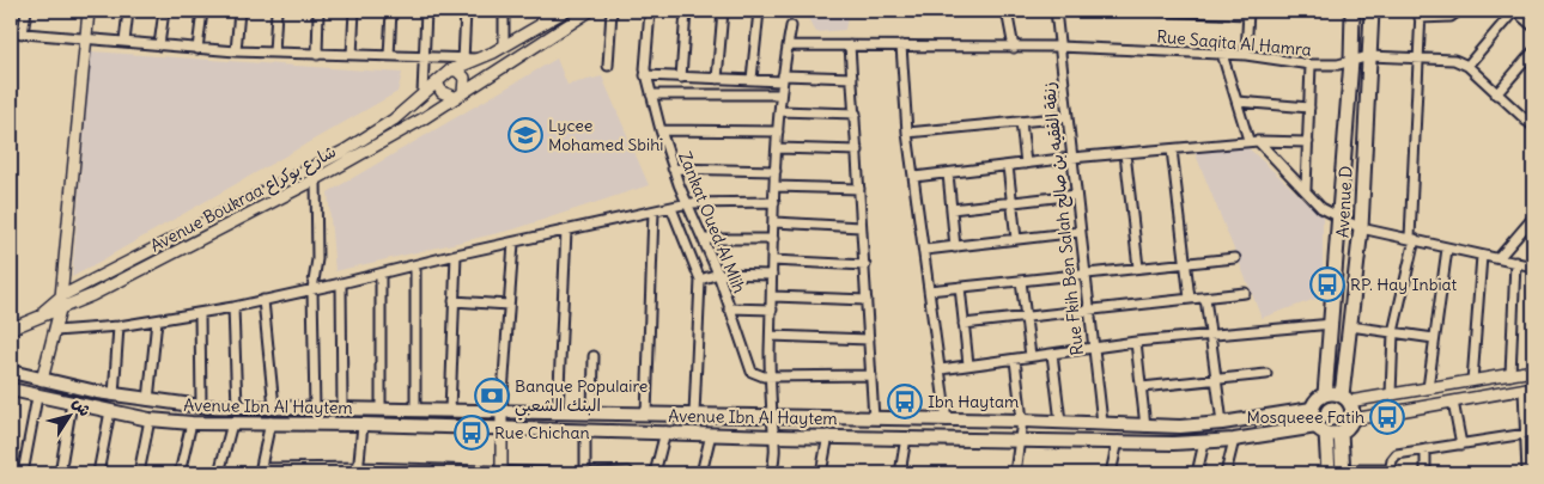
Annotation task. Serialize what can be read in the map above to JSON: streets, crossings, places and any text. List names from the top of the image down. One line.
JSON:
{"streets":{"main road":["Avenue D","Avenue Ibn Al Haytem"],"street":["Rue Saqita Al Hamra","Avenue Boukraa شارع بوكراع","Rue Fkih Ben Salah زنقة الفقيه بن صالح","Zankat Oued Al Mlih"]},"crossings":[["Rue Saqita Al Hamra","Avenue D"],["Rue Saqita Al Hamra","Rue Fkih Ben Salah زنقة الفقيه بن صالح"],["Avenue D","Avenue Ibn Al Haytem"],["Rue Fkih Ben Salah زنقة الفقيه بن صالح","Avenue Ibn Al Haytem"]],"places":{"school or university":["Lycee Mohamed Sbihi"],"bus stop":["RP. Hay Inbiat","Ibn Haytam","Mosqueee Fatih","Rue Chichan"],"bank":["Banque Populaire البنك الشعبي"]},"north":"top right"}
